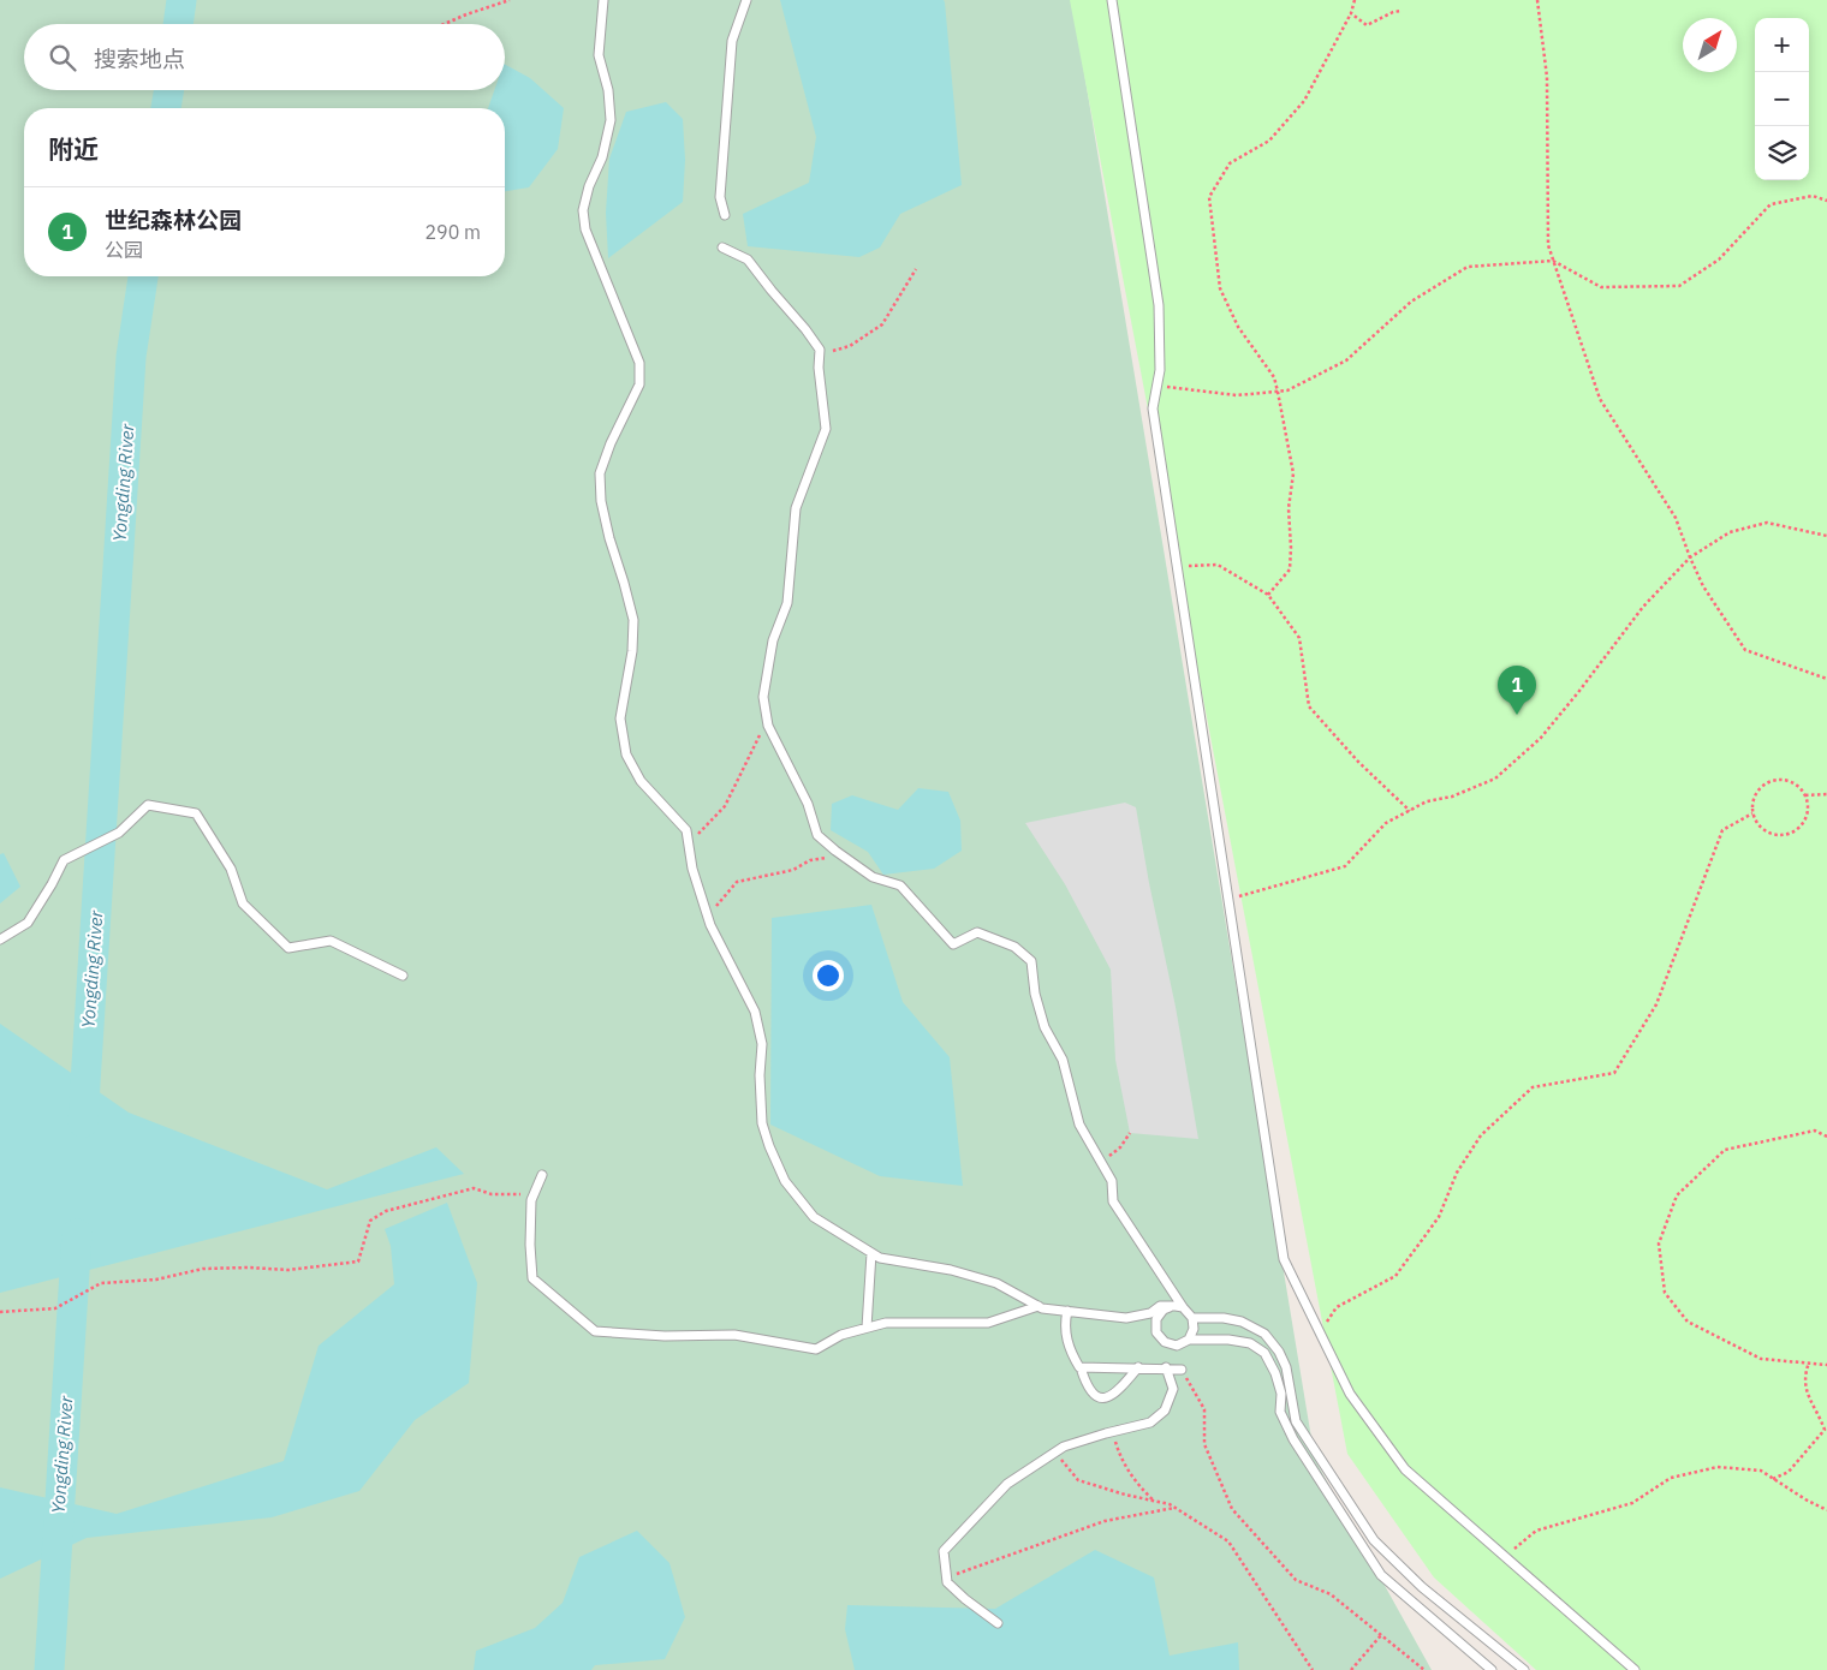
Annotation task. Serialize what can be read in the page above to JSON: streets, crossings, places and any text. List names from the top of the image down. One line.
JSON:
{"water":["Yongding River"],"north":"top right","page":{"map_buttons":["+","−"],"search":"搜索地点","heading":"附近","list":[{"mark":"1","name":"世纪森林公园","note":"公园","value":"290 m"}],"pins":"1"}}
